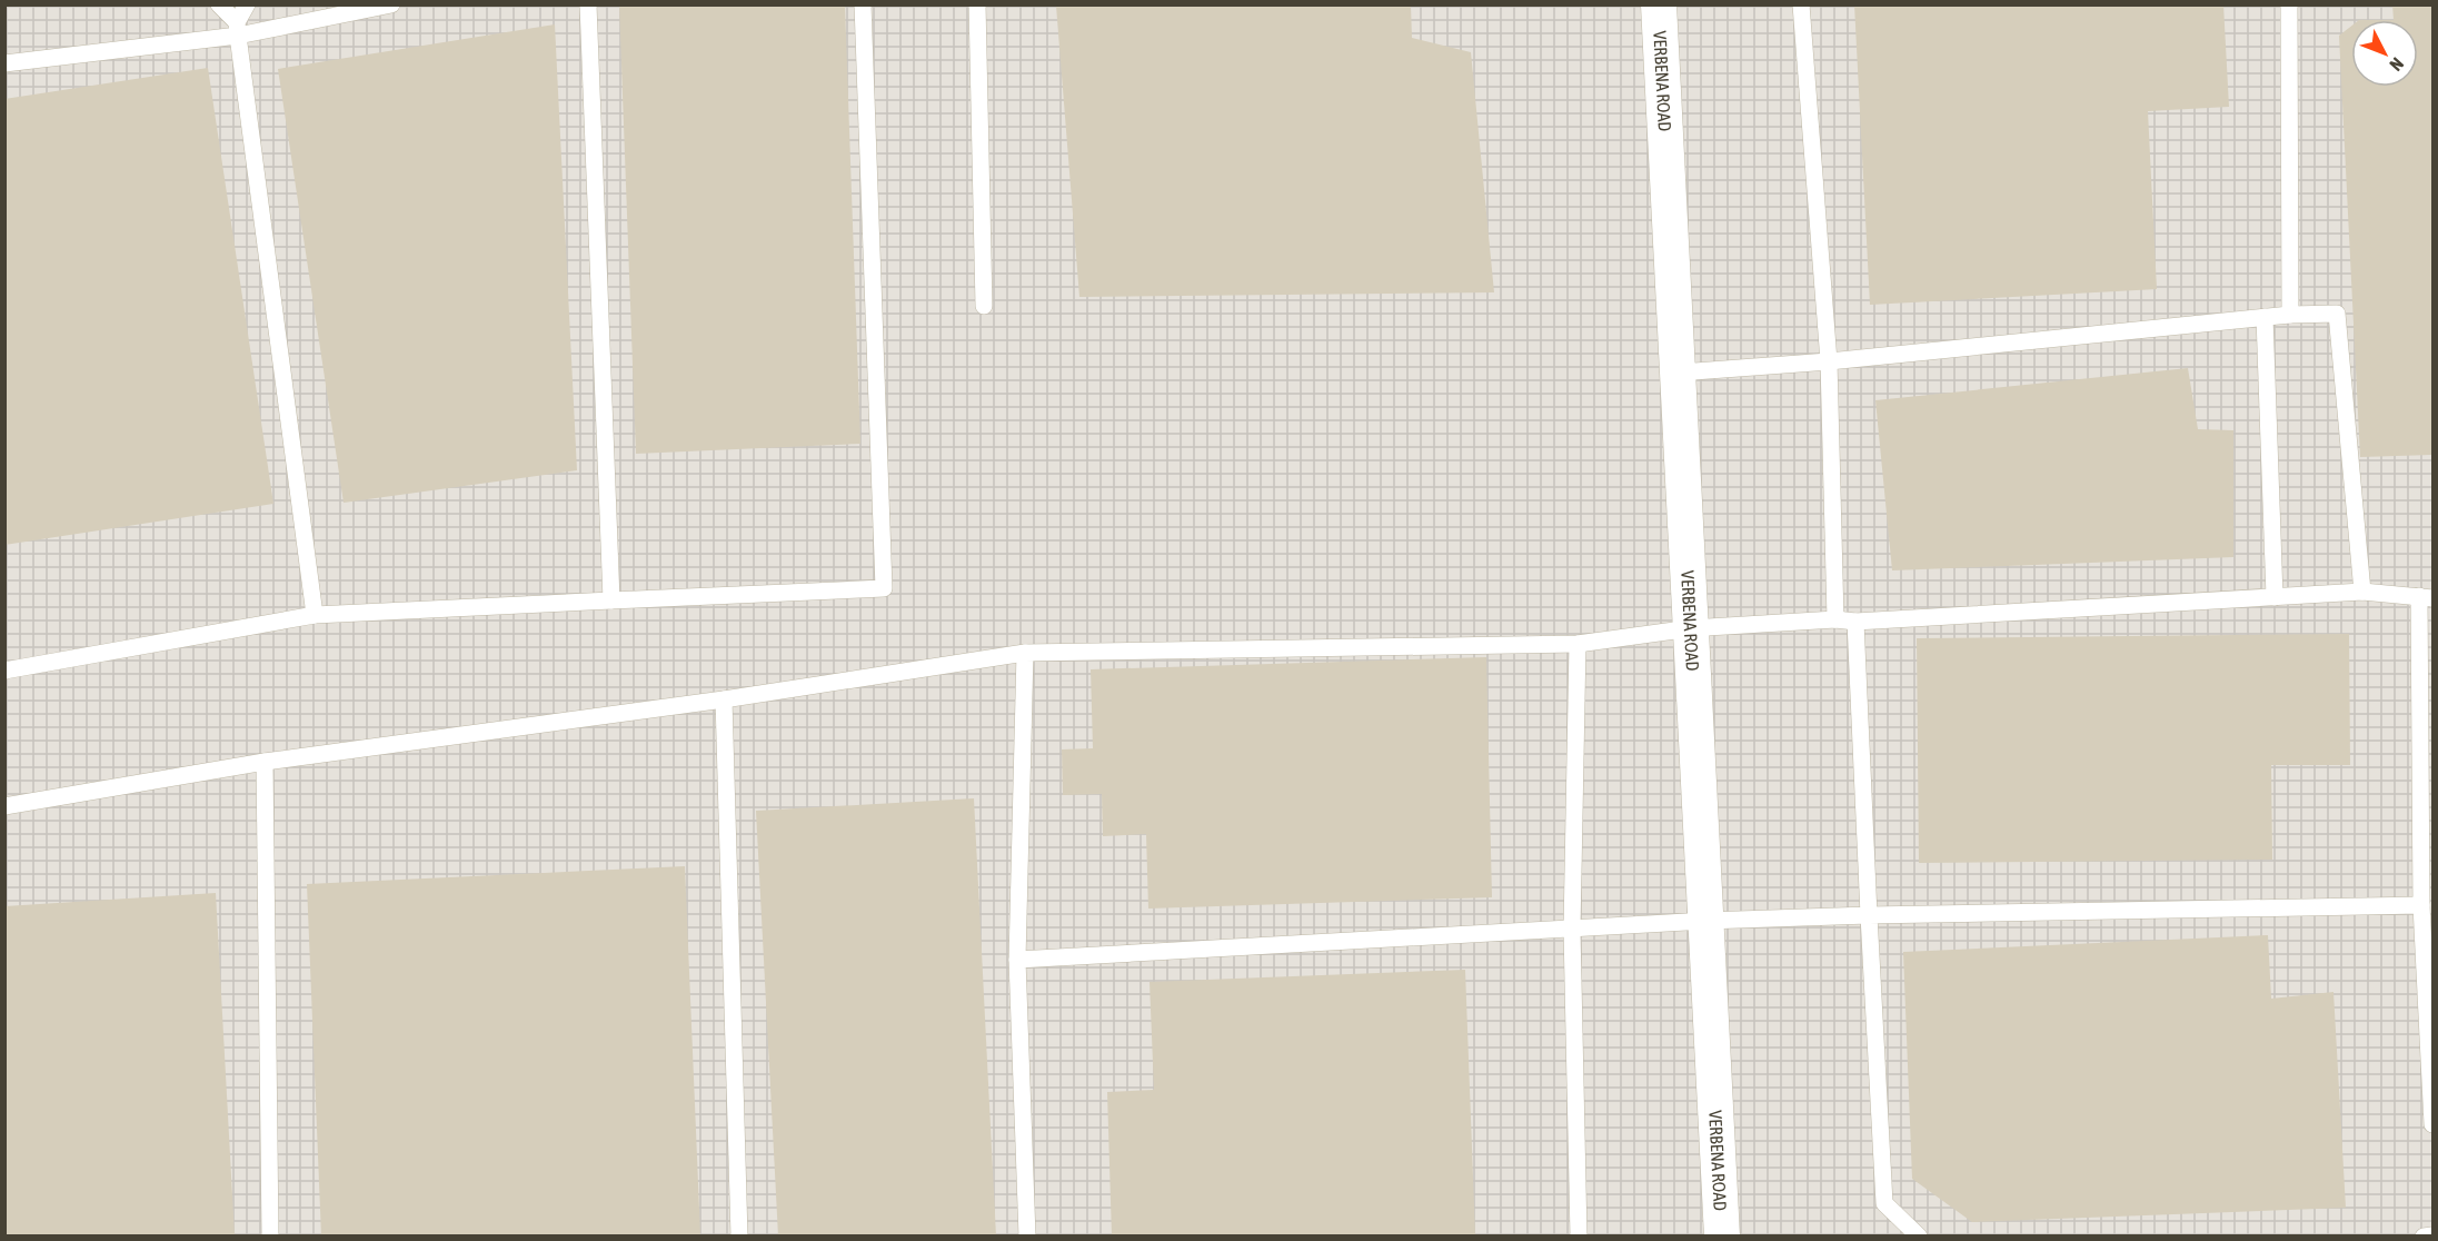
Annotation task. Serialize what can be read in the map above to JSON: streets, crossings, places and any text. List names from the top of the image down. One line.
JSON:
{"streets":{"street":["VERBENA ROAD"]},"north":"bottom right"}
